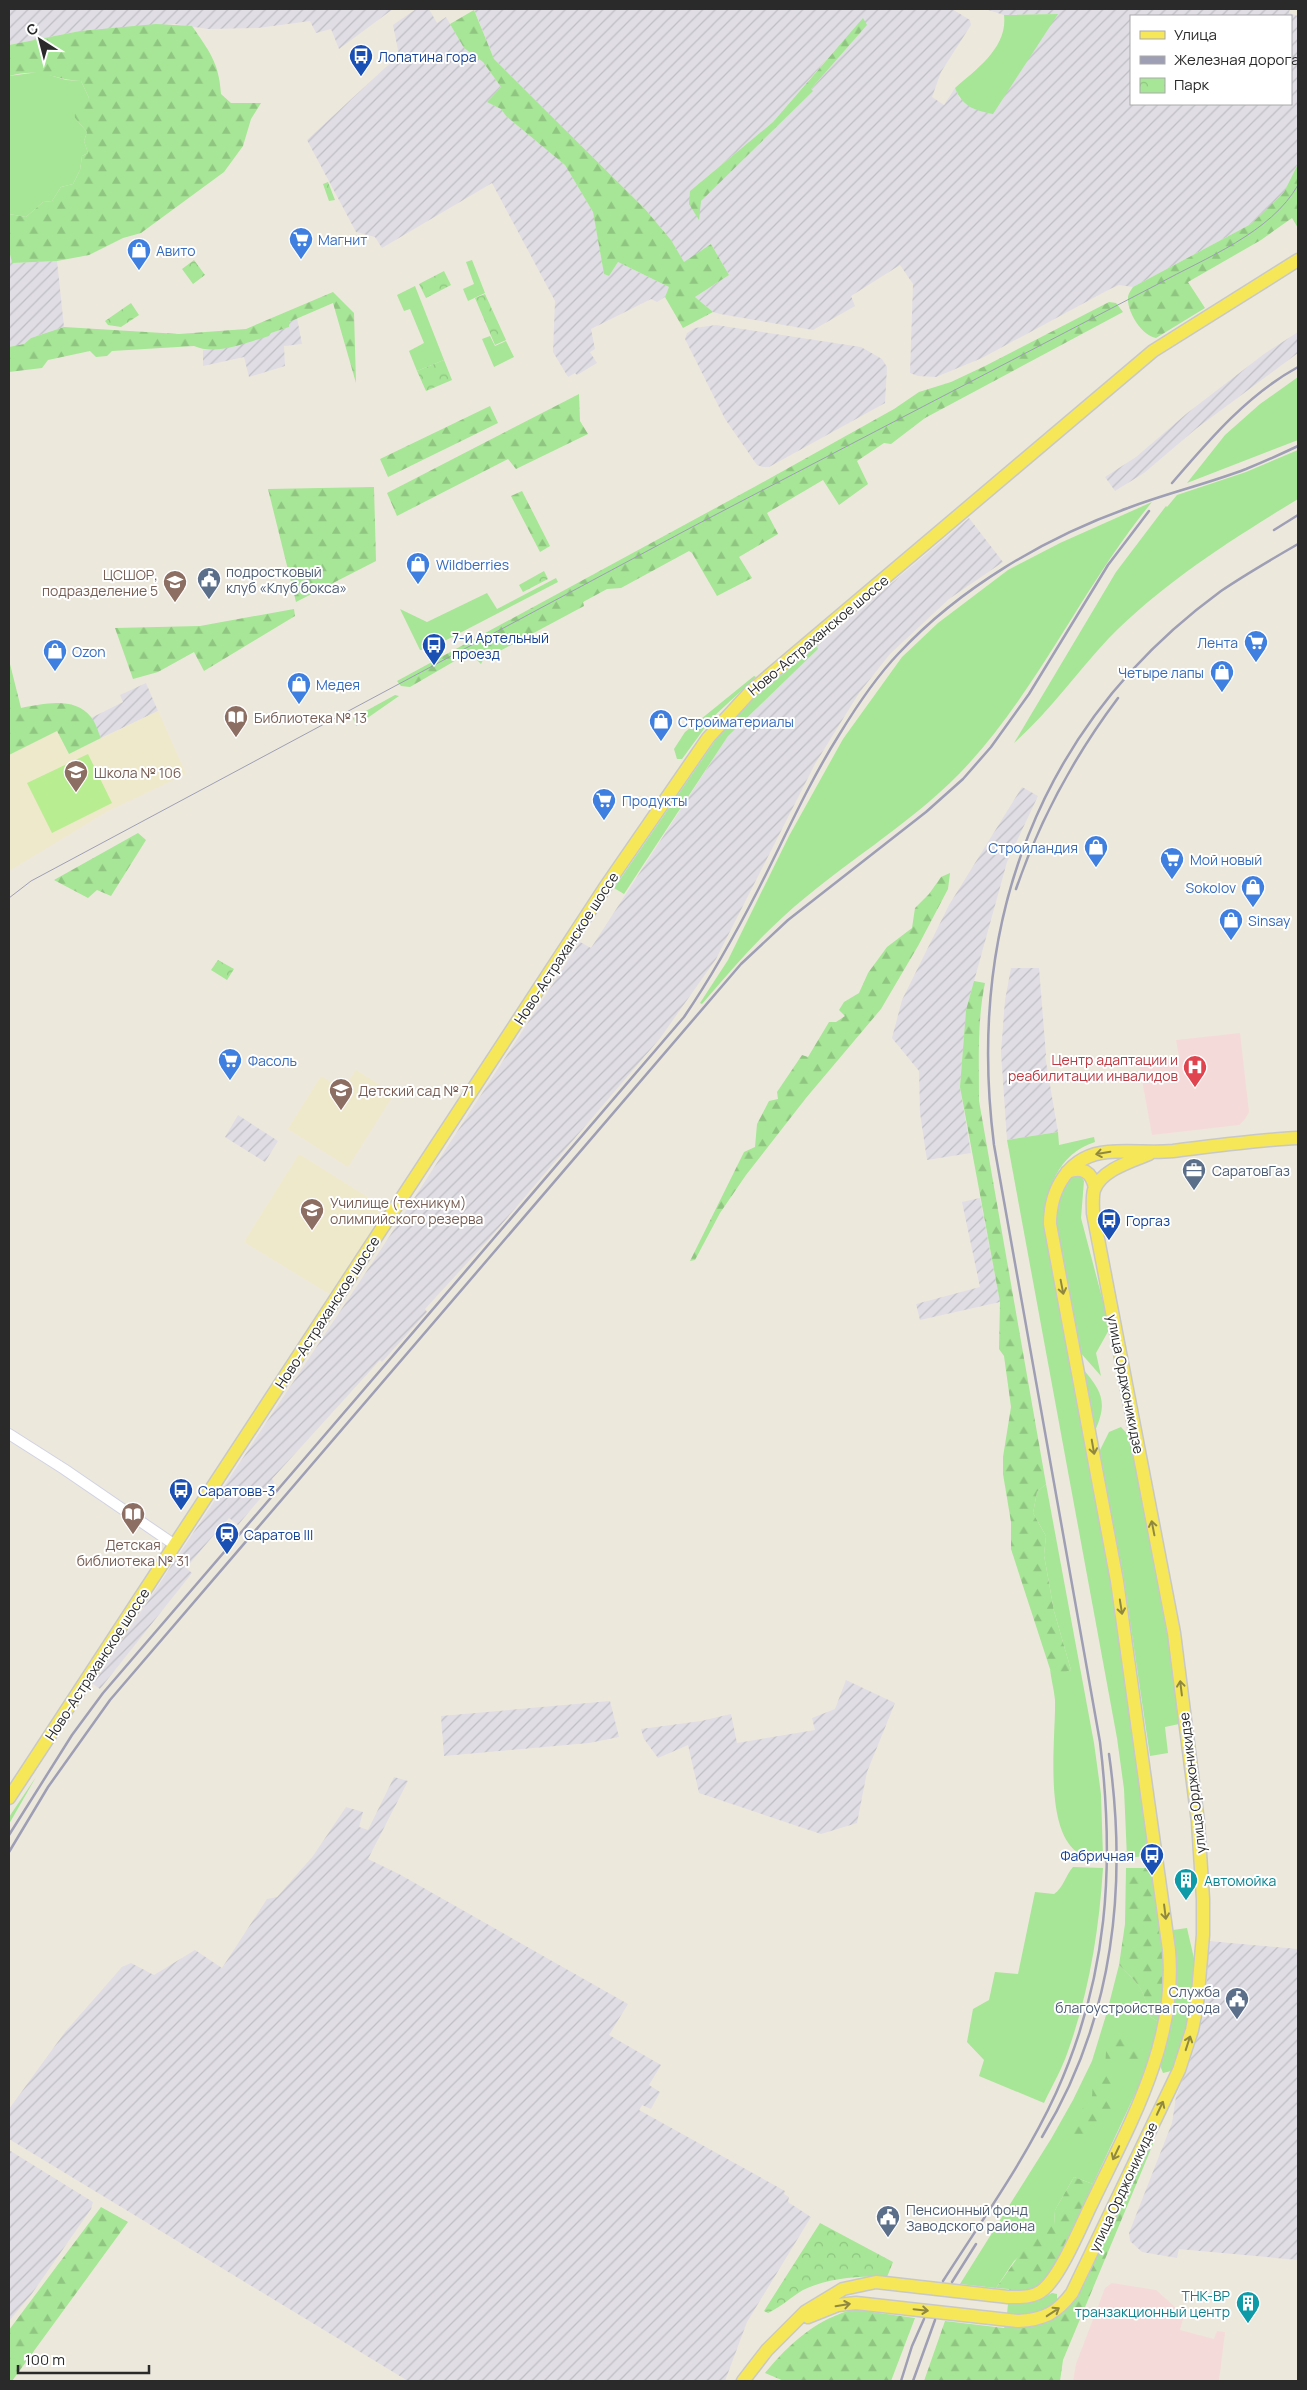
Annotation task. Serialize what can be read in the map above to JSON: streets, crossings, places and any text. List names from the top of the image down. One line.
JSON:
{"streets":{"main road":["Ново-Астраханское шоссе","улица Орджоникидзе"]},"places":{"bus stop":["Лопатина гора","7-й Артельный проезд","Горгаз","Саратовв-3","Фабричная"],"supermarket":["Магнит","Лента","Продукты","Мой новый","Фасоль"],"shop":["Авито","Wildberries","Ozon","Четыре лапы","Медея","Стройматериалы","Стройландия","Sokolov","Sinsay"],"public building":["подростковый клуб «Клуб бокса»","Служба благоустройства города","Пенсионный фонд Заводского района"],"school or university":["ЦСШОР, подразделение 5","Школа № 106","Детский сад № 71","Училище (техникум) олимпийского резерва"],"library":["Библиотека № 13","Детская библиотека № 31"],"hospital":["Центр адаптации и реабилитации инвалидов"],"office":["СаратовГаз"],"station":["Саратов III"],"building":["Автомойка","ТНК-BP транзакционный центр"]},"legend":["Улица","Железная дорога","Парк"],"scale_bar":"100 m","north":"top left"}
